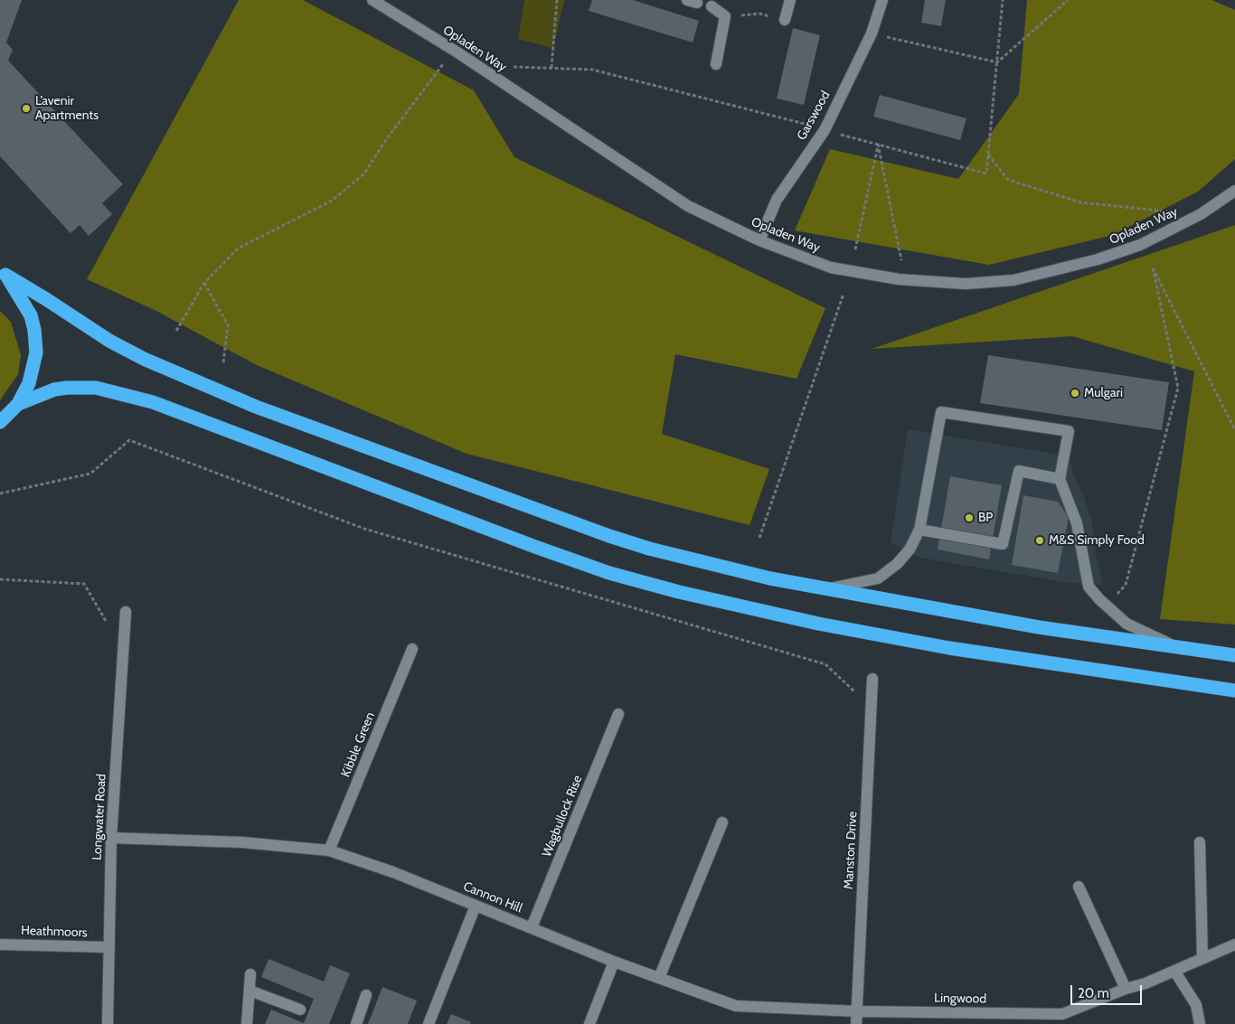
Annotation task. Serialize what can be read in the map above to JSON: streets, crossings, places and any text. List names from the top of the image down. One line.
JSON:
{"streets":{"street":["Opladen Way","Garswood","Kibble Green","Wagbullock Rise","Longwater Road","Manston Drive","Cannon Hill","Heathmoors","Lingwood"]},"crossings":[["Opladen Way","Garswood"],["Kibble Green","Cannon Hill"],["Wagbullock Rise","Cannon Hill"],["Longwater Road","Cannon Hill"],["Longwater Road","Heathmoors"],["Manston Drive","Cannon Hill"],["Manston Drive","Lingwood"],["Cannon Hill","Lingwood"]],"places":["L’avenir Apartments","Mulgari","BP","M&S Simply Food"],"scale_bar":"20 m"}
